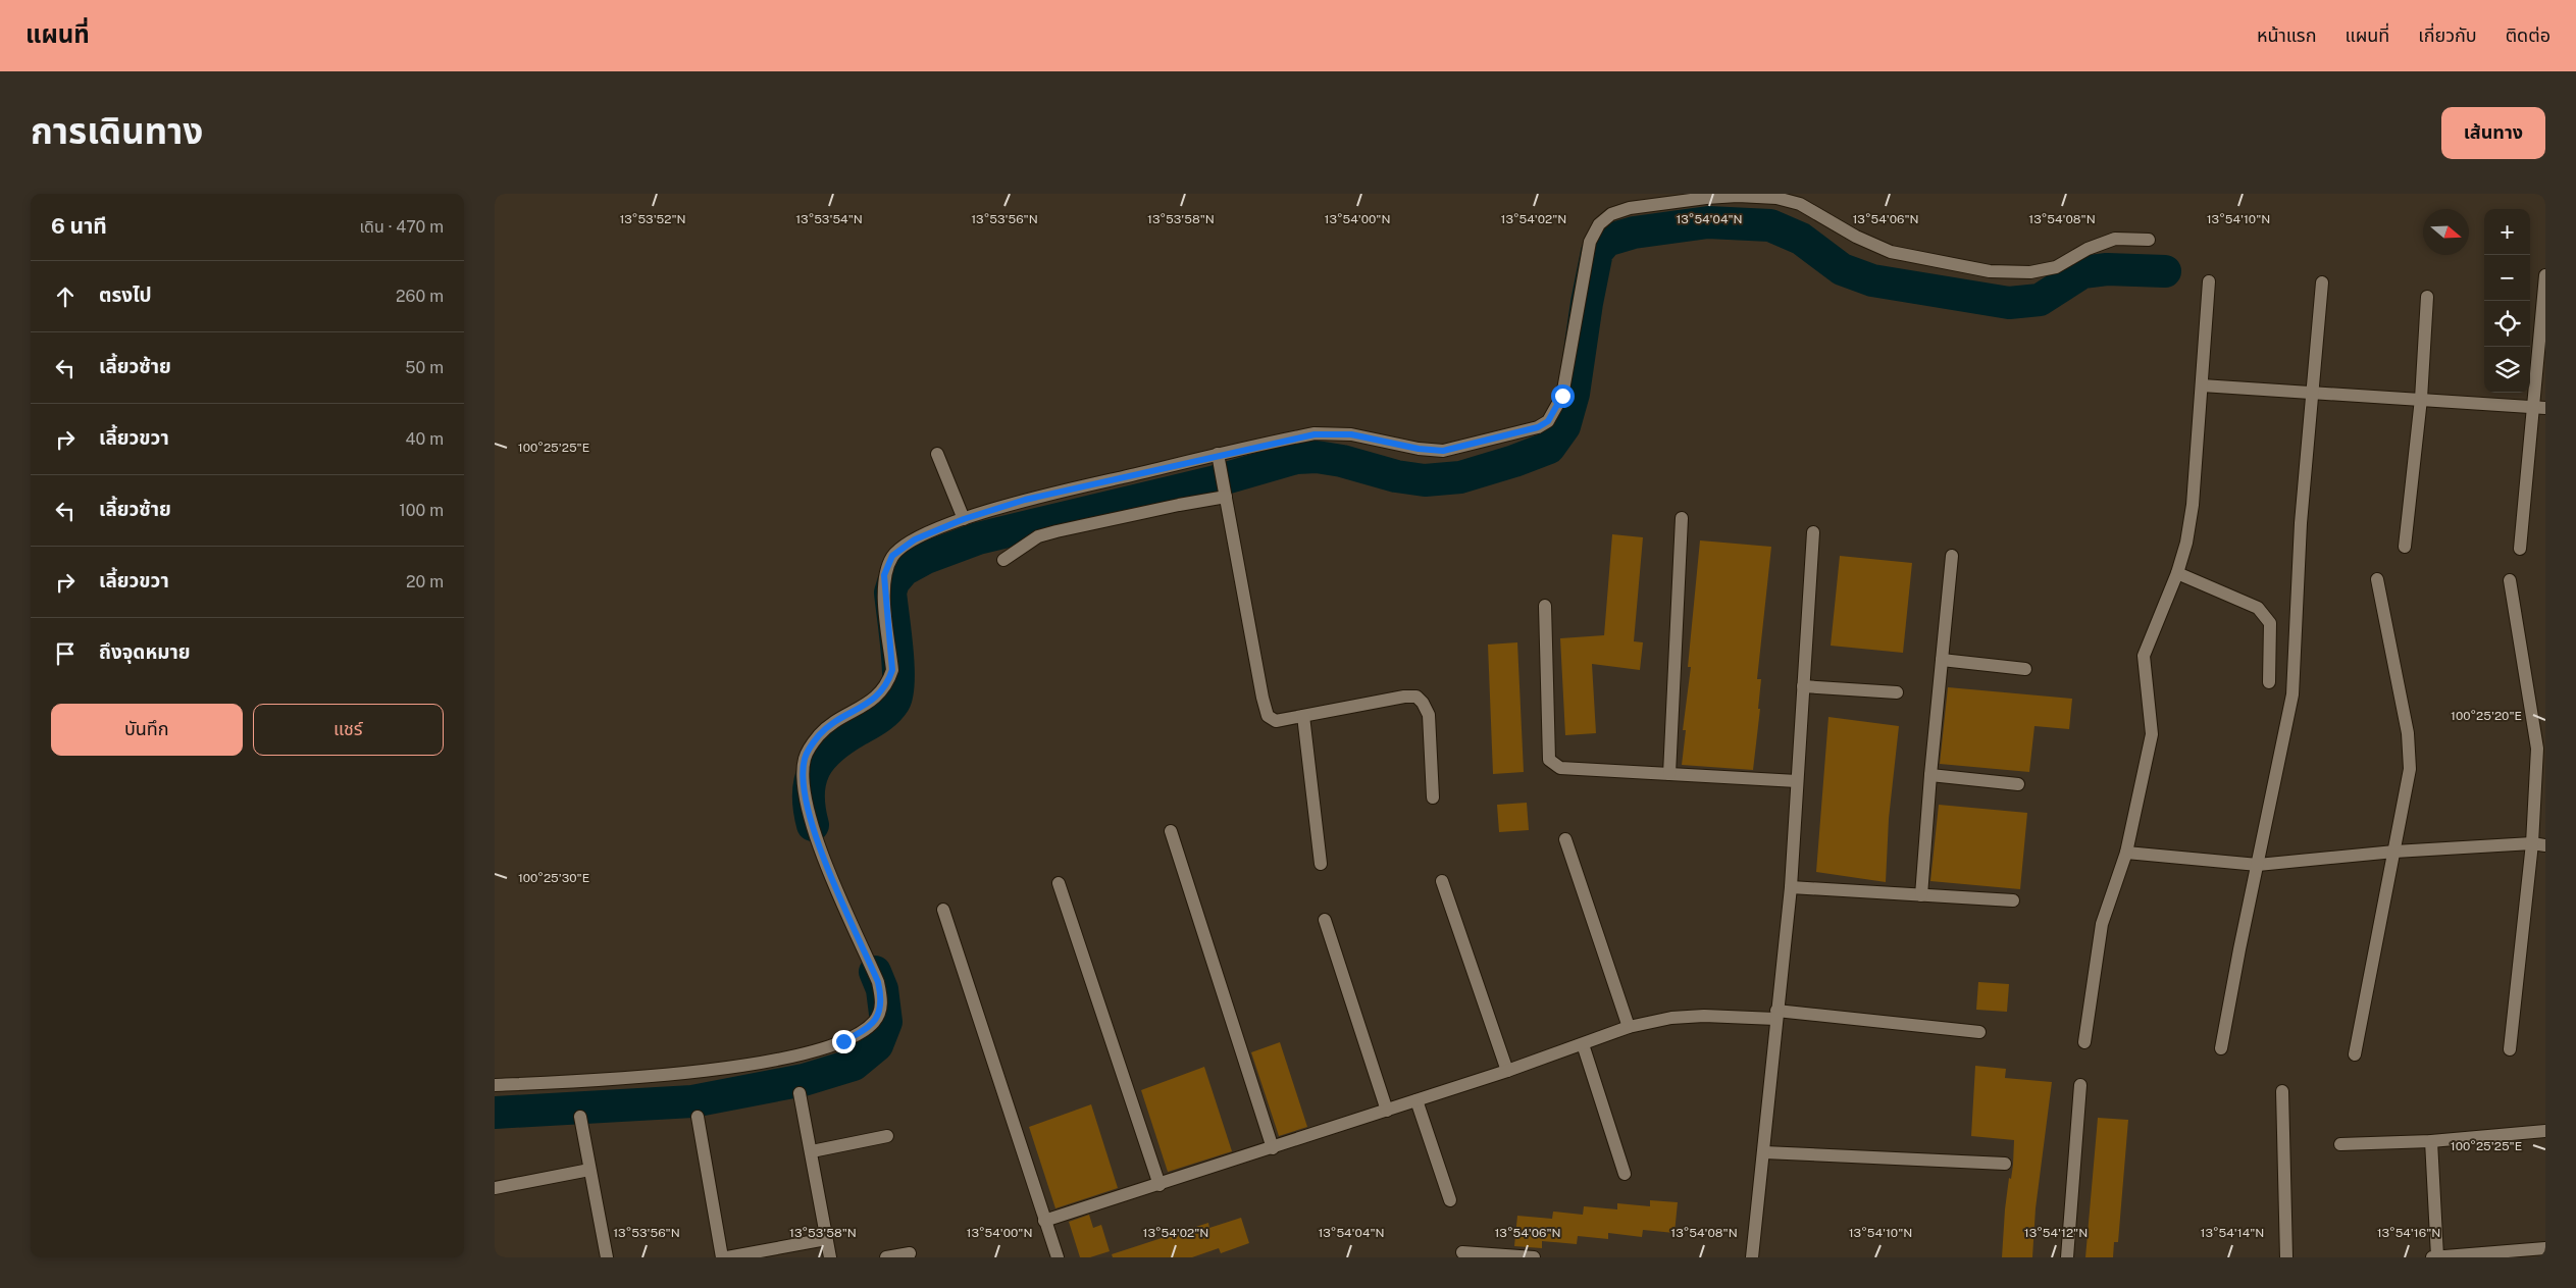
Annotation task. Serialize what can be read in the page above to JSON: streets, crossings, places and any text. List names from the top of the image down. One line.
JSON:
{"north":"right","page":{"header":"แผนที่","nav":["หน้าแรก","แผนที่","เกี่ยวกับ","ติดต่อ"],"title":"การเดินทาง","buttons":["เส้นทาง",["บันทึก","แชร์"]],"heading":["6 นาที","เดิน · 470 m"],"map_buttons":["+","−"],"list":[["ตรงไป","260 m"],["เลี้ยวซ้าย","50 m"],["เลี้ยวขวา","40 m"],["เลี้ยวซ้าย","100 m"],["เลี้ยวขวา","20 m"],"ถึงจุดหมาย"]},"coordinates":["13°54'10\"N","13°53'52\"N","13°53'54\"N","13°53'56\"N","13°53'58\"N","13°54'00\"N","13°54'02\"N","13°54'04\"N","13°54'06\"N","13°54'08\"N","100°25'25\"E","100°25'20\"E","100°25'30\"E","13°54'12\"N","13°54'14\"N","13°54'16\"N"]}
